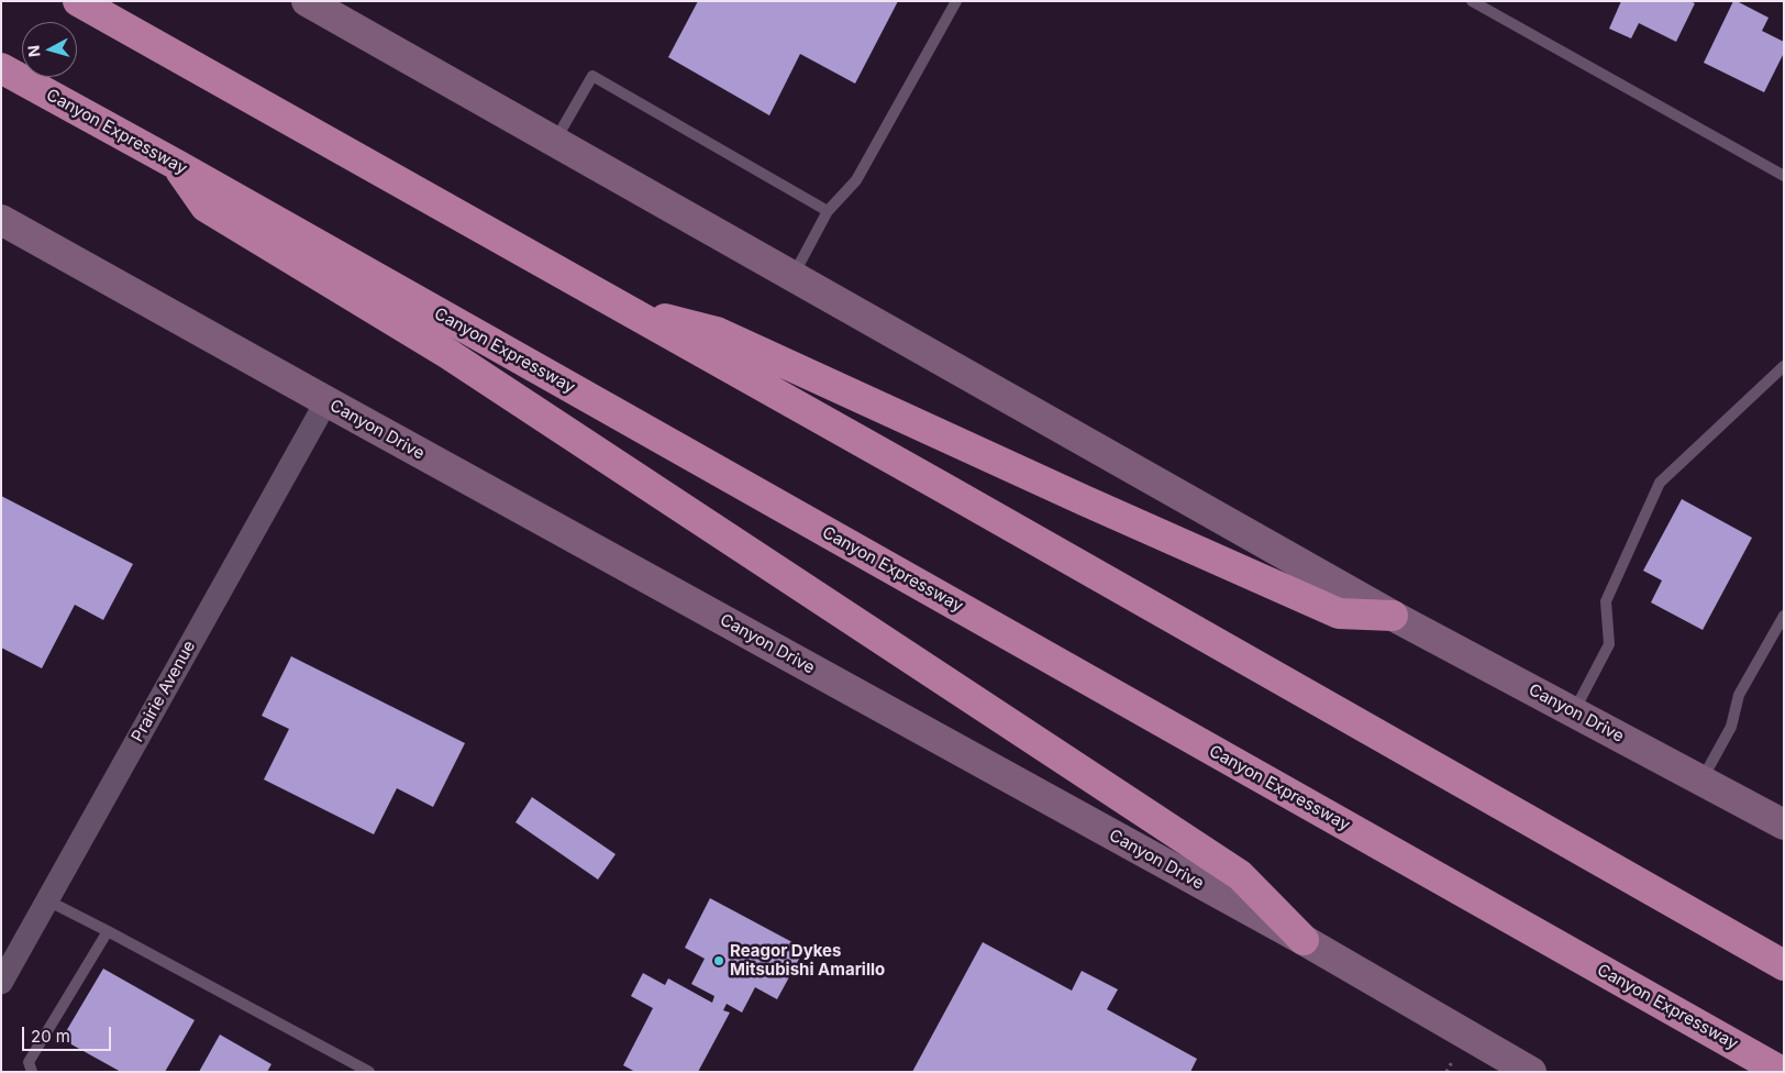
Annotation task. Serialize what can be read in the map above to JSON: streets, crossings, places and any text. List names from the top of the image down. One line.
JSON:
{"streets":{"highway":["Canyon Expressway"],"main road":["Canyon Drive"],"street":["Prairie Avenue"]},"crossings":[["Canyon Drive","Prairie Avenue"]],"places":["Reagor Dykes Mitsubishi Amarillo"],"scale_bar":"20 m","north":"left"}
